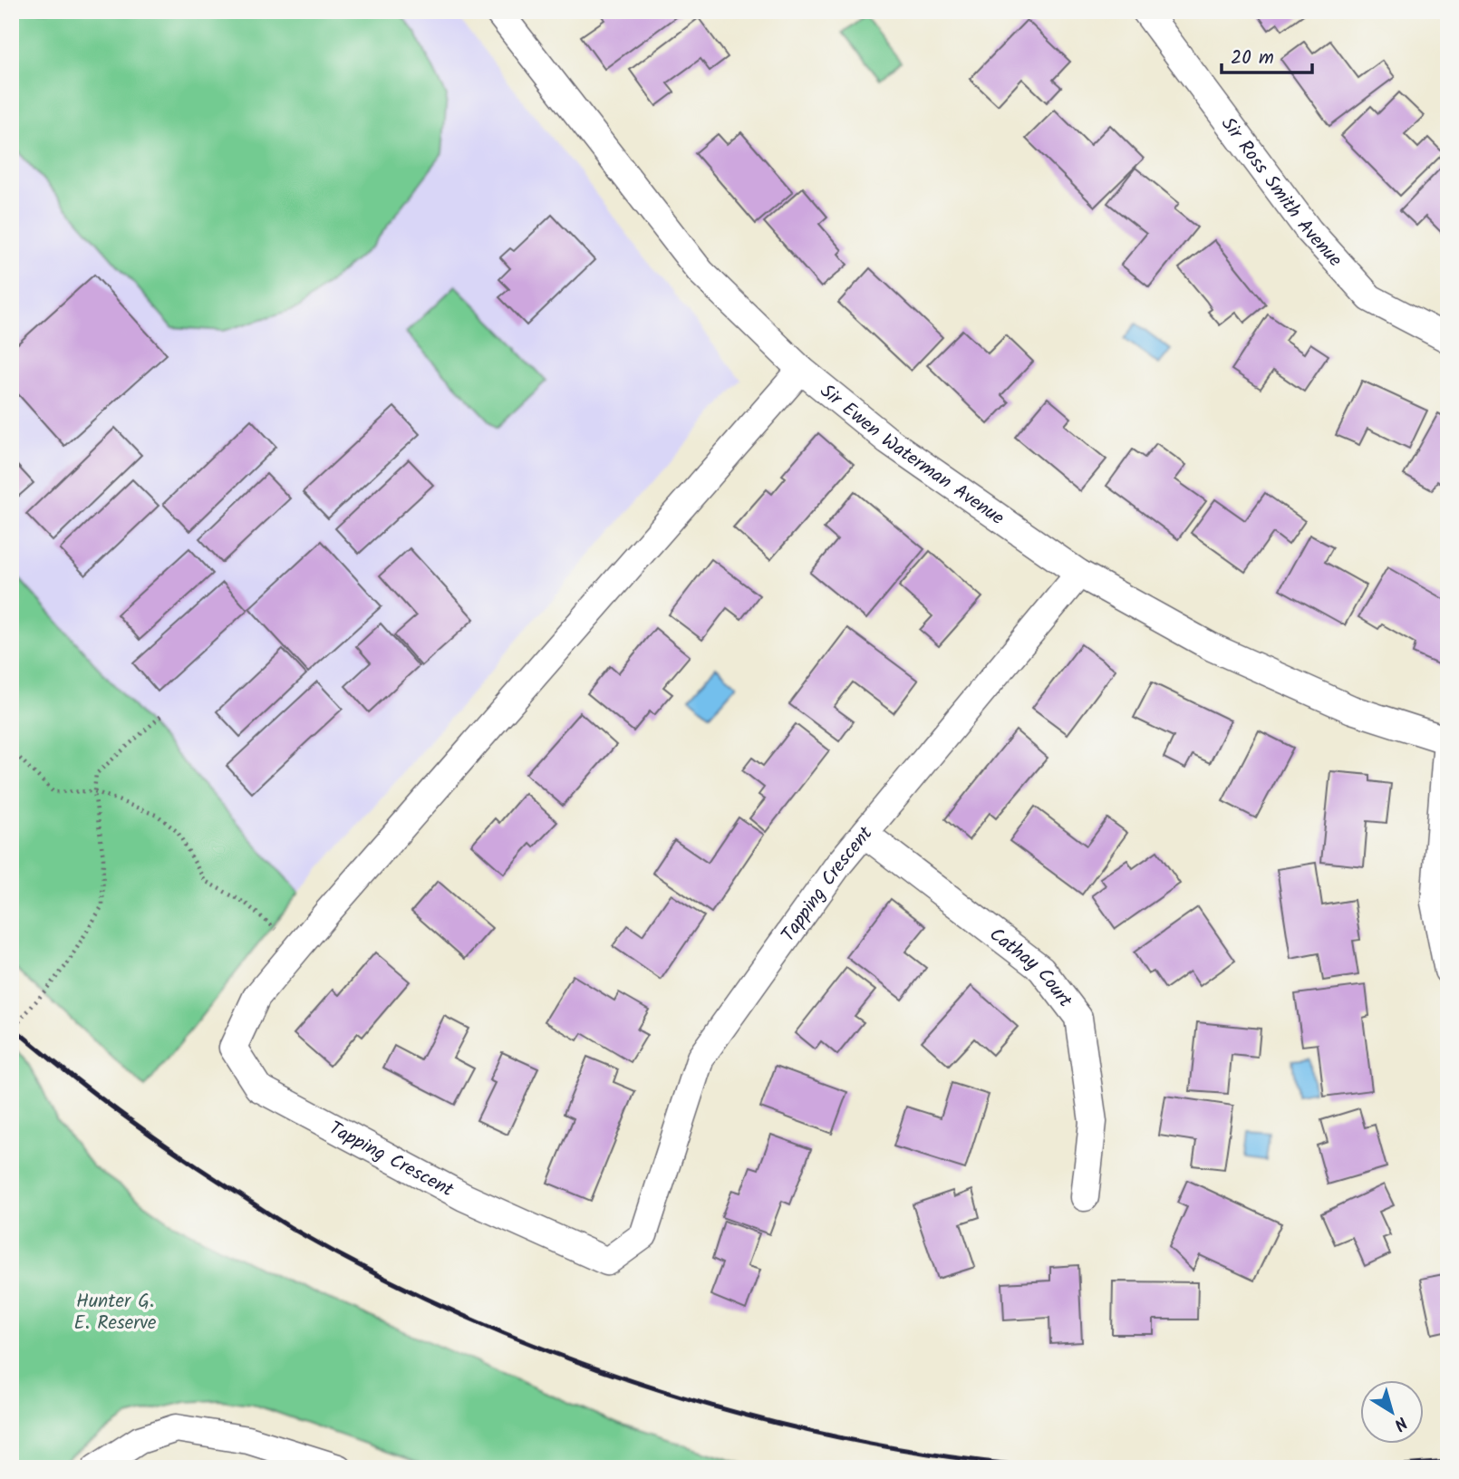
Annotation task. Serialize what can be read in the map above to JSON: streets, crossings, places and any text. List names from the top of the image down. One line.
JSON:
{"streets":{"street":["Sir Ross Smith Avenue","Sir Ewen Waterman Avenue","Tapping Crescent","Cathay Court"]},"crossings":[["Sir Ewen Waterman Avenue","Tapping Crescent"],["Tapping Crescent","Cathay Court"]],"parks":["Hunter G. E. Reserve"],"scale_bar":"20 m","north":"bottom right"}
